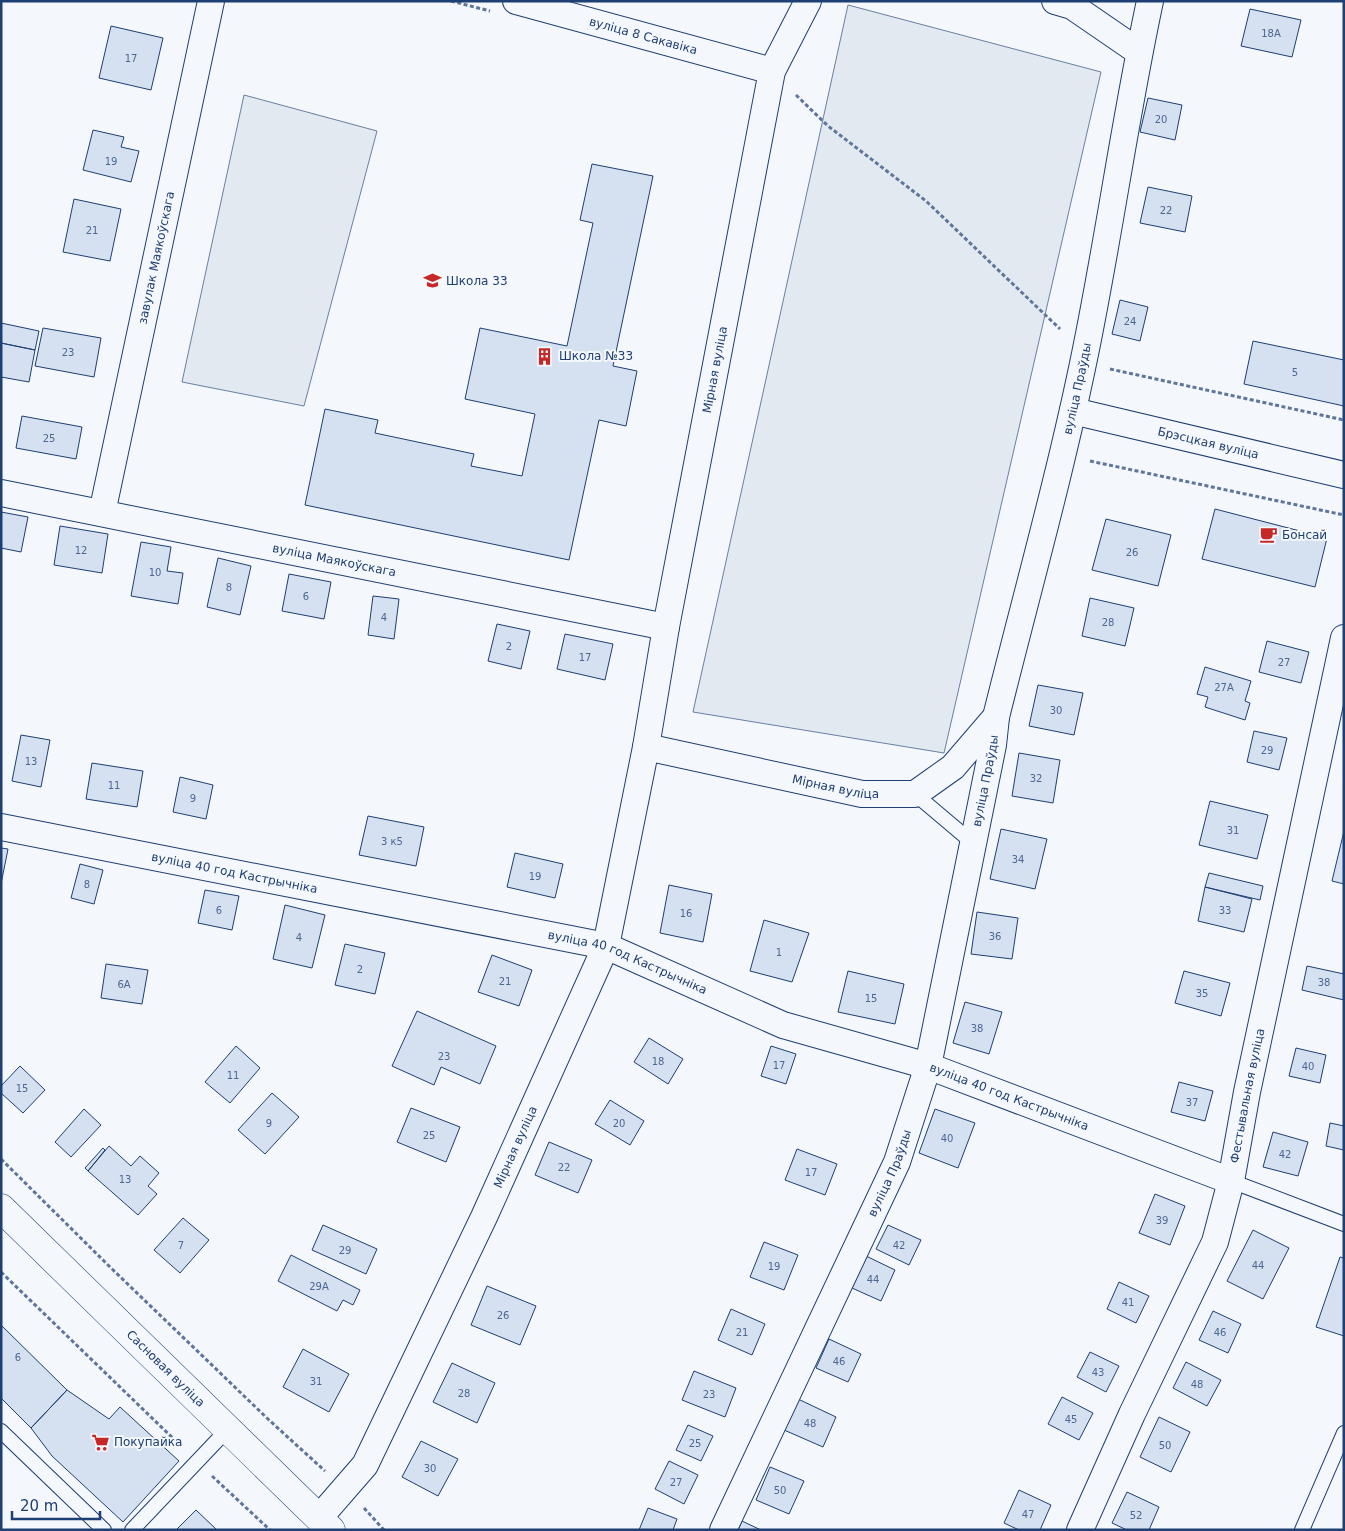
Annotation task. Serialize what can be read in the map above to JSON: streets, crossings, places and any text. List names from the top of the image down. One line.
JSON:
{"streets":{"main road":["Сасновая вуліца"],"street":["вуліца 8 Сакавіка","завулак Маякоўскага","Мірная вуліца","вуліца Праўды","Брэсцкая вуліца","вуліца Маякоўскага","вуліца 40 год Кастрычніка","Фестывальная вуліца"]},"crossings":[["вуліца 8 Сакавіка","Мірная вуліца"],["завулак Маякоўскага","вуліца Маякоўскага"],["Мірная вуліца","вуліца Маякоўскага"],["Мірная вуліца","вуліца 40 год Кастрычніка"],["Мірная вуліца","Сасновая вуліца"],["вуліца Праўды","Брэсцкая вуліца"],["вуліца Праўды","вуліца 40 год Кастрычніка"],["вуліца 40 год Кастрычніка","Фестывальная вуліца"]],"places":{"school or university":["Школа 33"],"building":["Школа №33"],"cafe":["Бонсай"],"supermarket":["Покупайка"]},"house_numbers":["18А","17","20","19","22","21","24","23","5","25","12","26","10","8","6","4","28","2","17","27","27А","30","29","13","32","11","9","31","3 к5","34","19","8","6","33","16","36","4","1","2","21","38","6А","35","15","38","23","18","17","40","11","15","37","9","20","25","40","42","22","17","13","39","7","42","29","44","19","44","29А","41","26","21","46","6","46","43","31","48","28","23","45","48","25","50","30","27","50","47","52"],"scale_bar":"20 m"}
